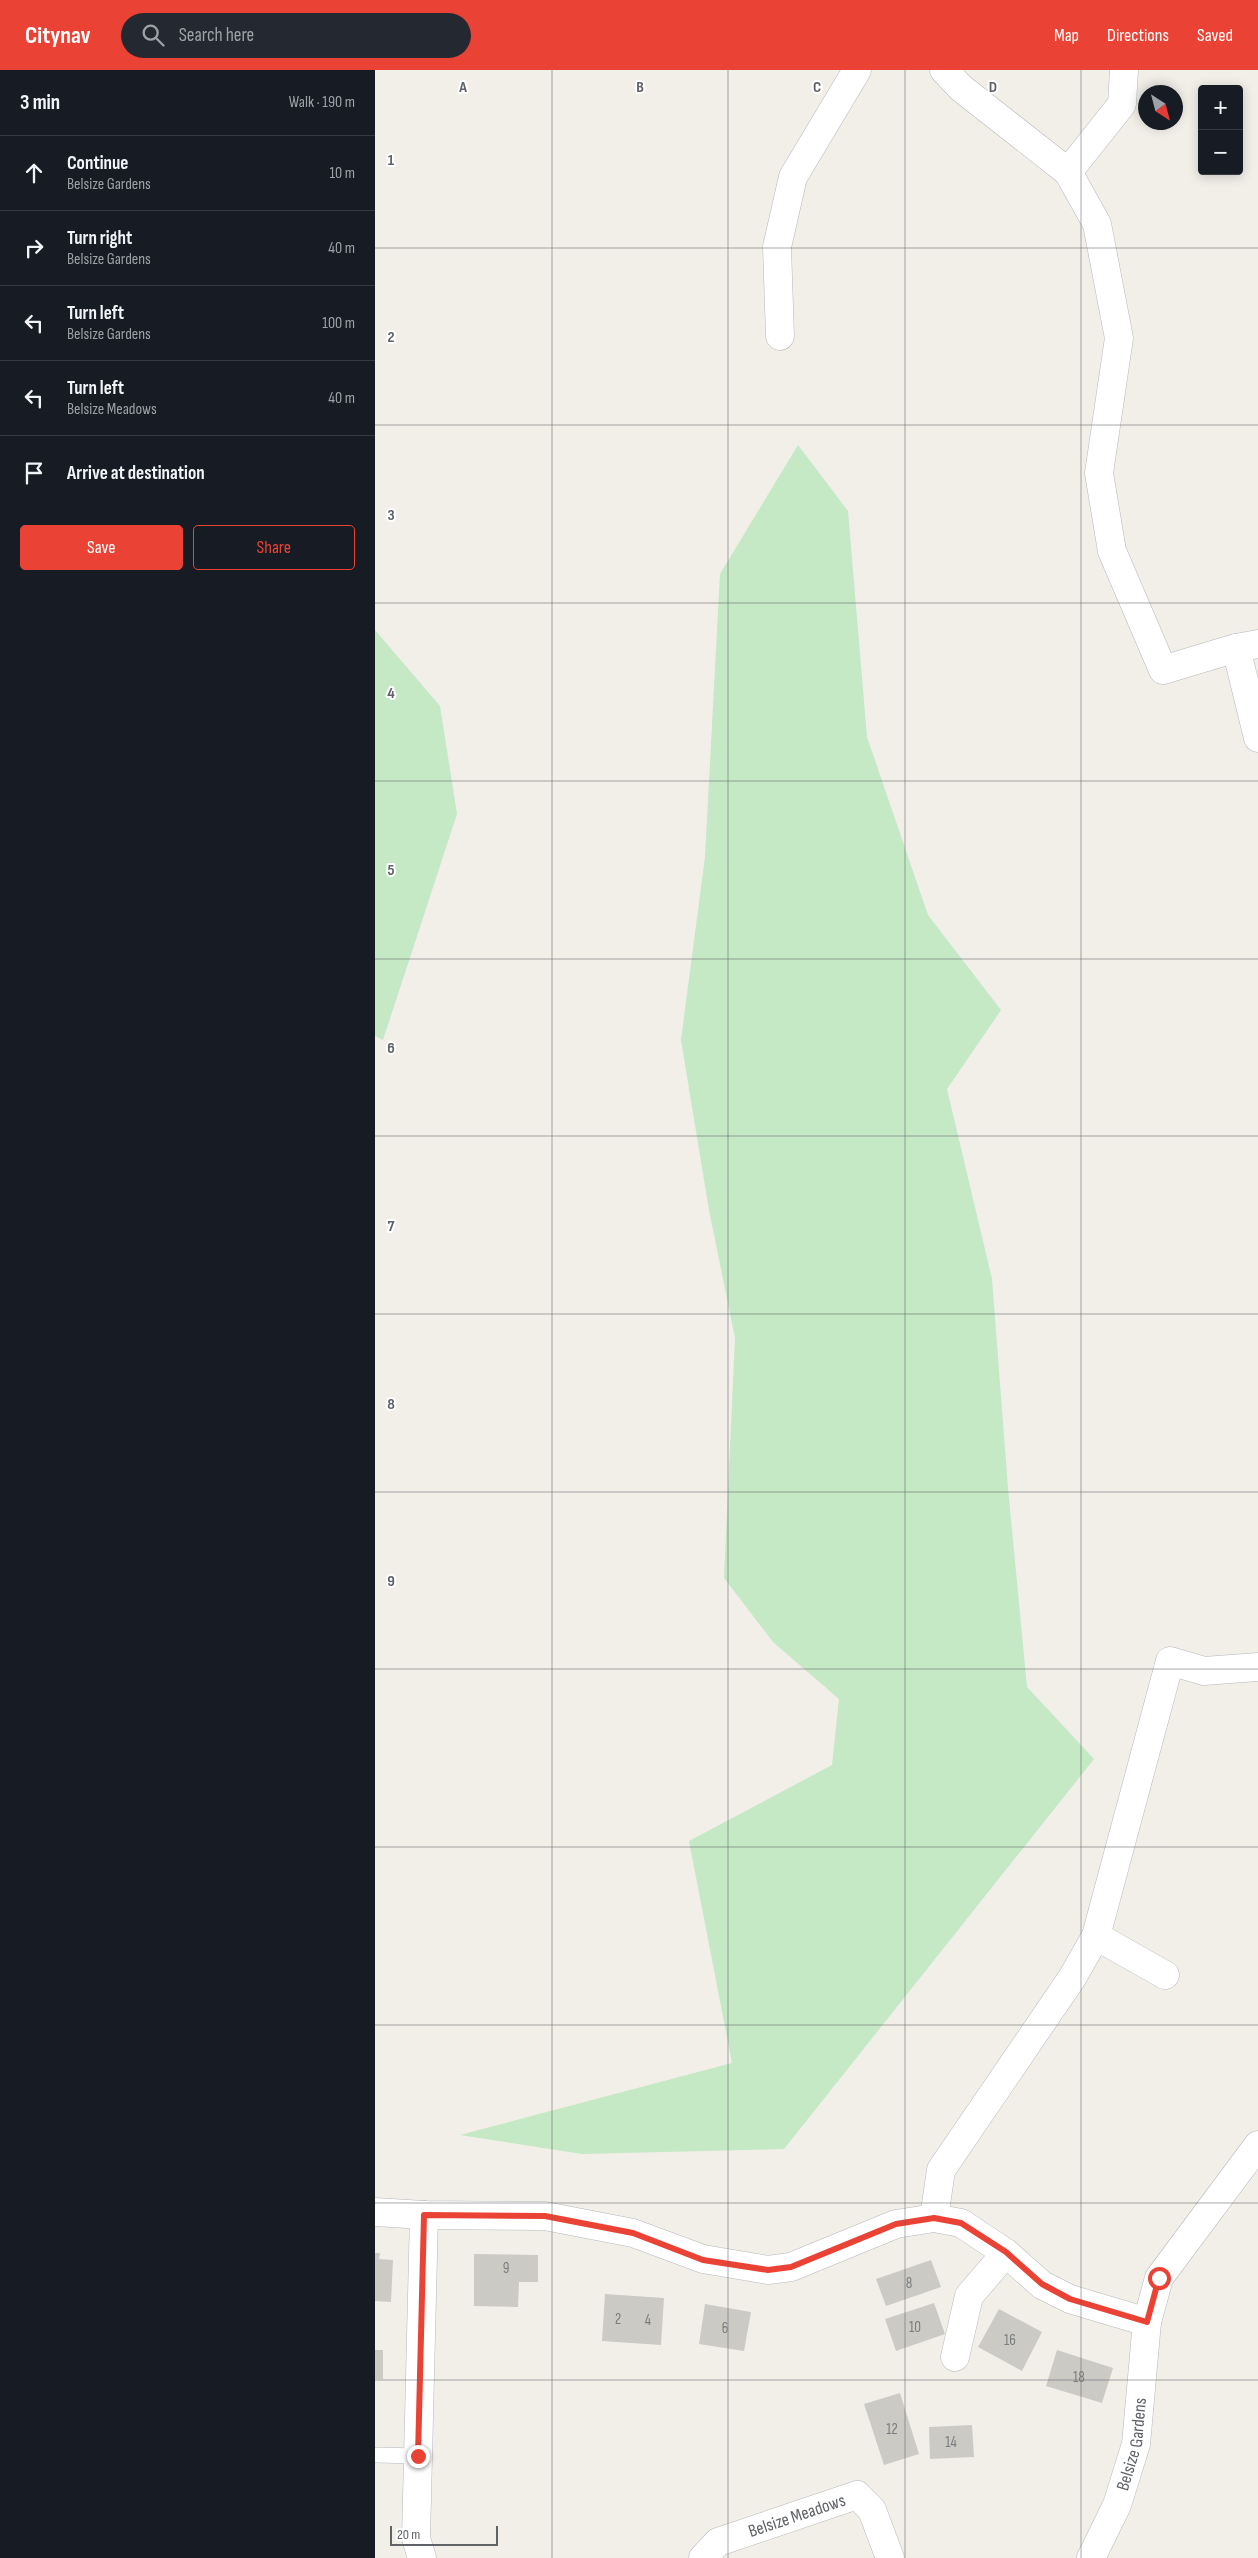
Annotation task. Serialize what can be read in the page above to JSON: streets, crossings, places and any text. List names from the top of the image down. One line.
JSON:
{"streets":{"street":["Belsize Gardens","Belsize Meadows"]},"house_numbers":["9","8","2","4","10","6","16","18","12","14"],"scale_bar":"20 m","north":"bottom right","page":{"header":"Citynav","search":"Search here","nav":["Map","Directions","Saved"],"heading":["3 min","Walk · 190 m"],"map_buttons":["+","−"],"list":[["Continue","Belsize Gardens","10 m"],["Turn right","Belsize Gardens","40 m"],["Turn left","Belsize Gardens","100 m"],["Turn left","Belsize Meadows","40 m"],"Arrive at destination"],"buttons":["Save","Share"],"scale":"20 m"},"grid":{"columns":["A","B","C","D"],"rows":["1","2","3","4","5","6","7","8","9"]}}
